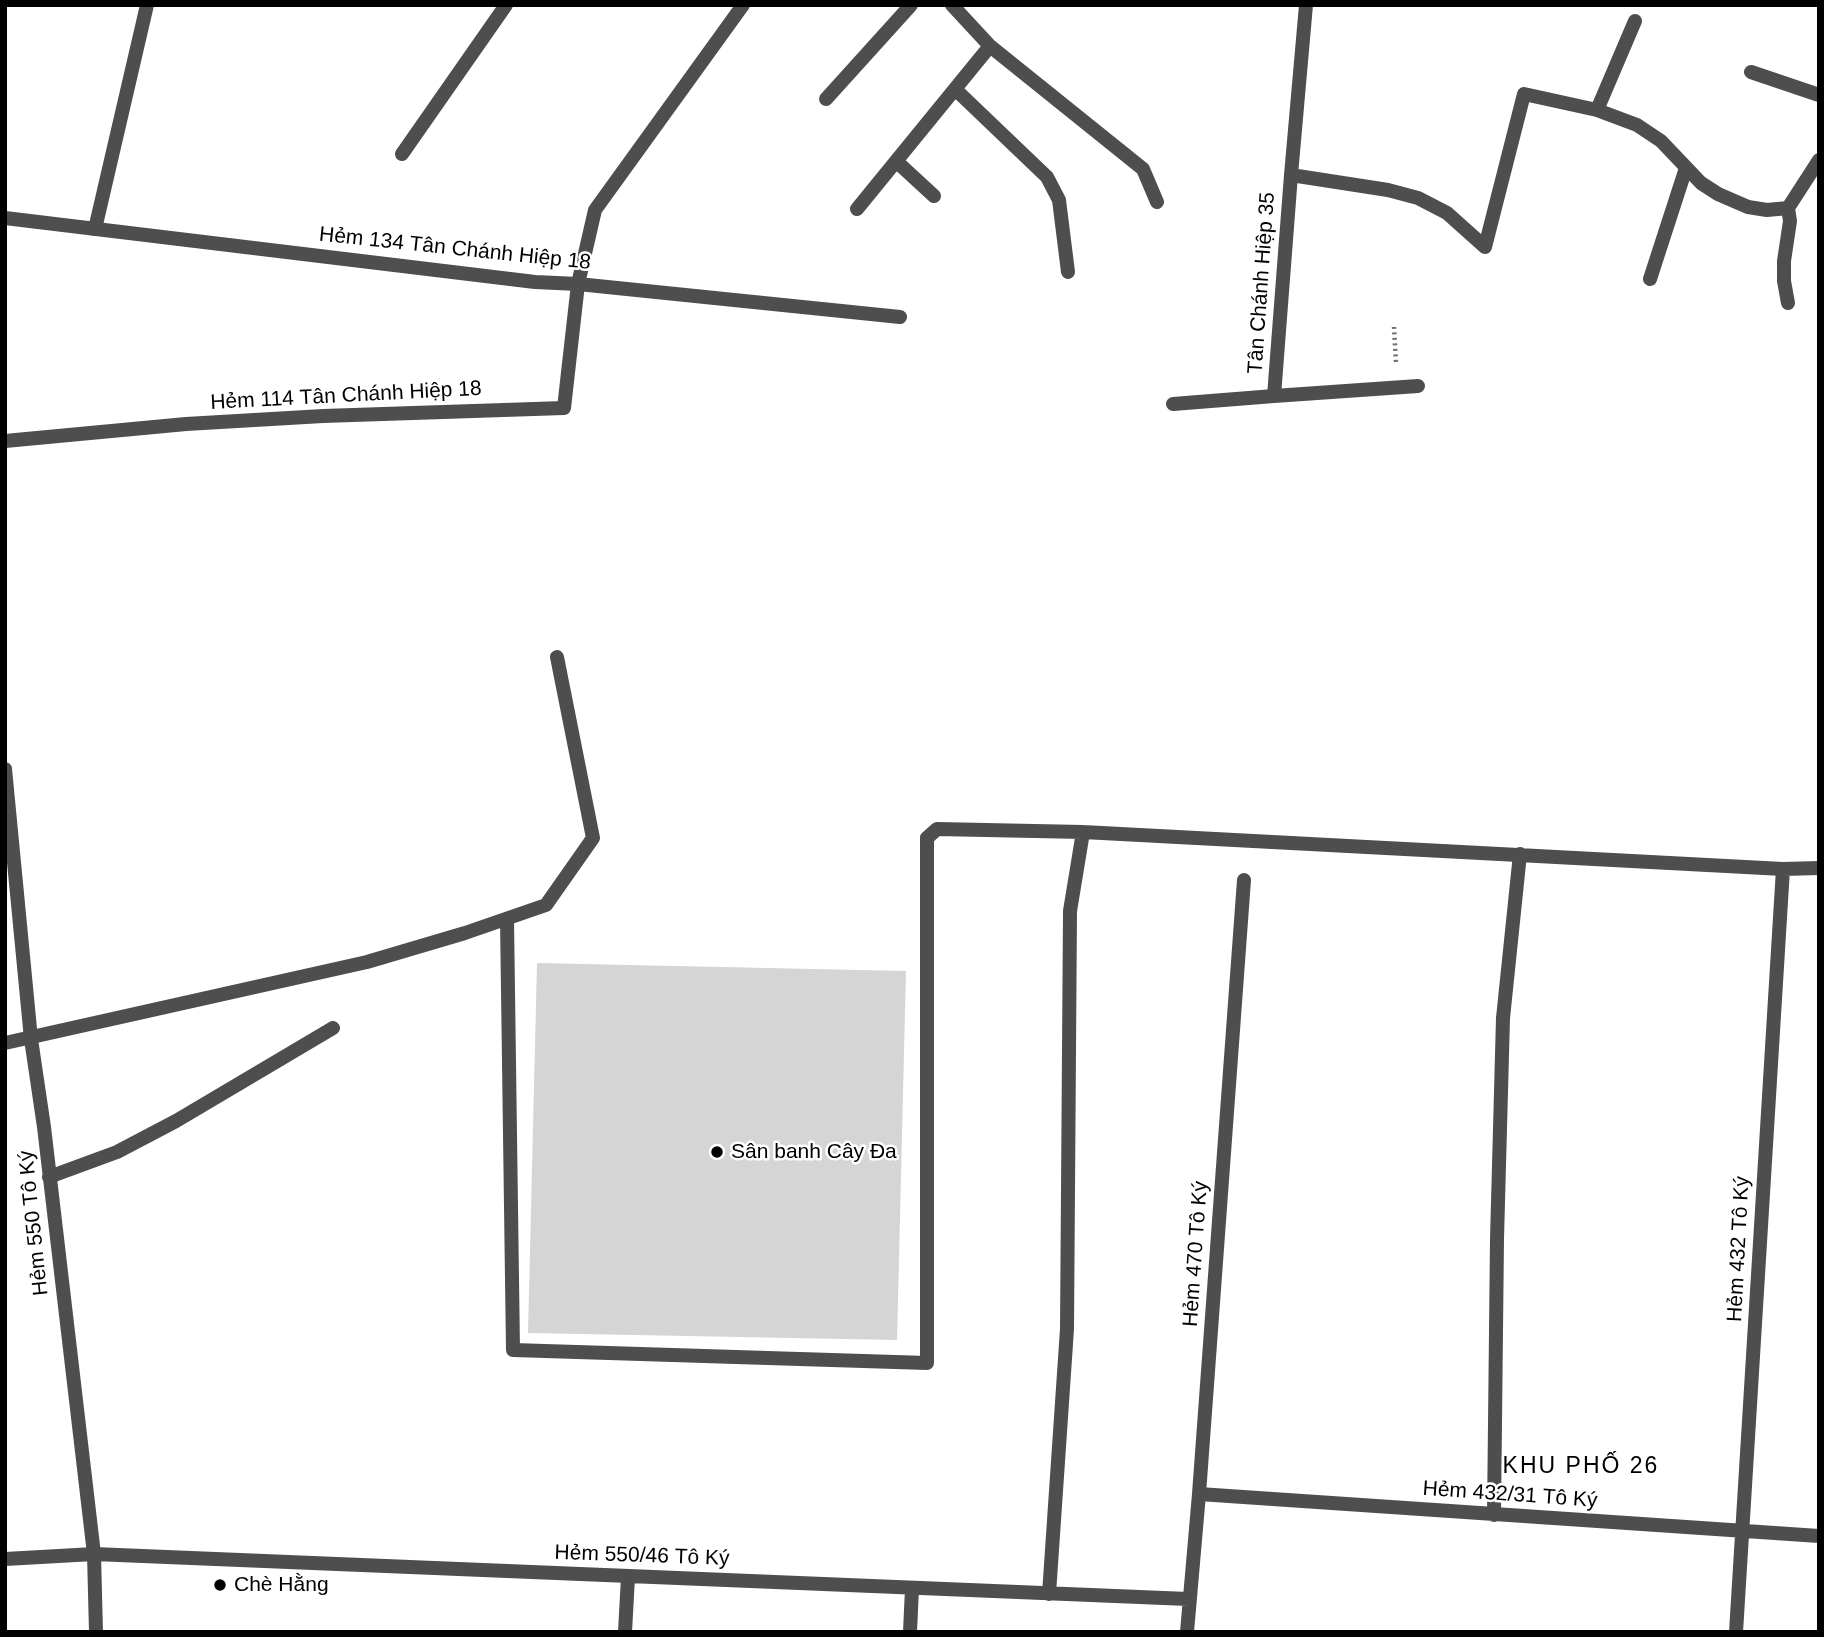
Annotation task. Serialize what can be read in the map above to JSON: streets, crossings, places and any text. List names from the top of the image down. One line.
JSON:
{"streets":{"street":["Hẻm 134 Tân Chánh Hiệp 18","Tân Chánh Hiệp 35","Hẻm 114 Tân Chánh Hiệp 18","Hẻm 550 Tô Ký","Hẻm 432 Tô Ký","Hẻm 470 Tô Ký","Hẻm 432/31 Tô Ký","Hẻm 550/46 Tô Ký"]},"crossings":[["Hẻm 134 Tân Chánh Hiệp 18","Hẻm 114 Tân Chánh Hiệp 18"],["Hẻm 550 Tô Ký","Hẻm 550/46 Tô Ký"],["Hẻm 432 Tô Ký","Hẻm 432/31 Tô Ký"],["Hẻm 470 Tô Ký","Hẻm 432/31 Tô Ký"],["Hẻm 470 Tô Ký","Hẻm 550/46 Tô Ký"]],"districts":["KHU PHỐ 26"],"places":["Sân banh Cây Đa","Chè Hằng"]}
